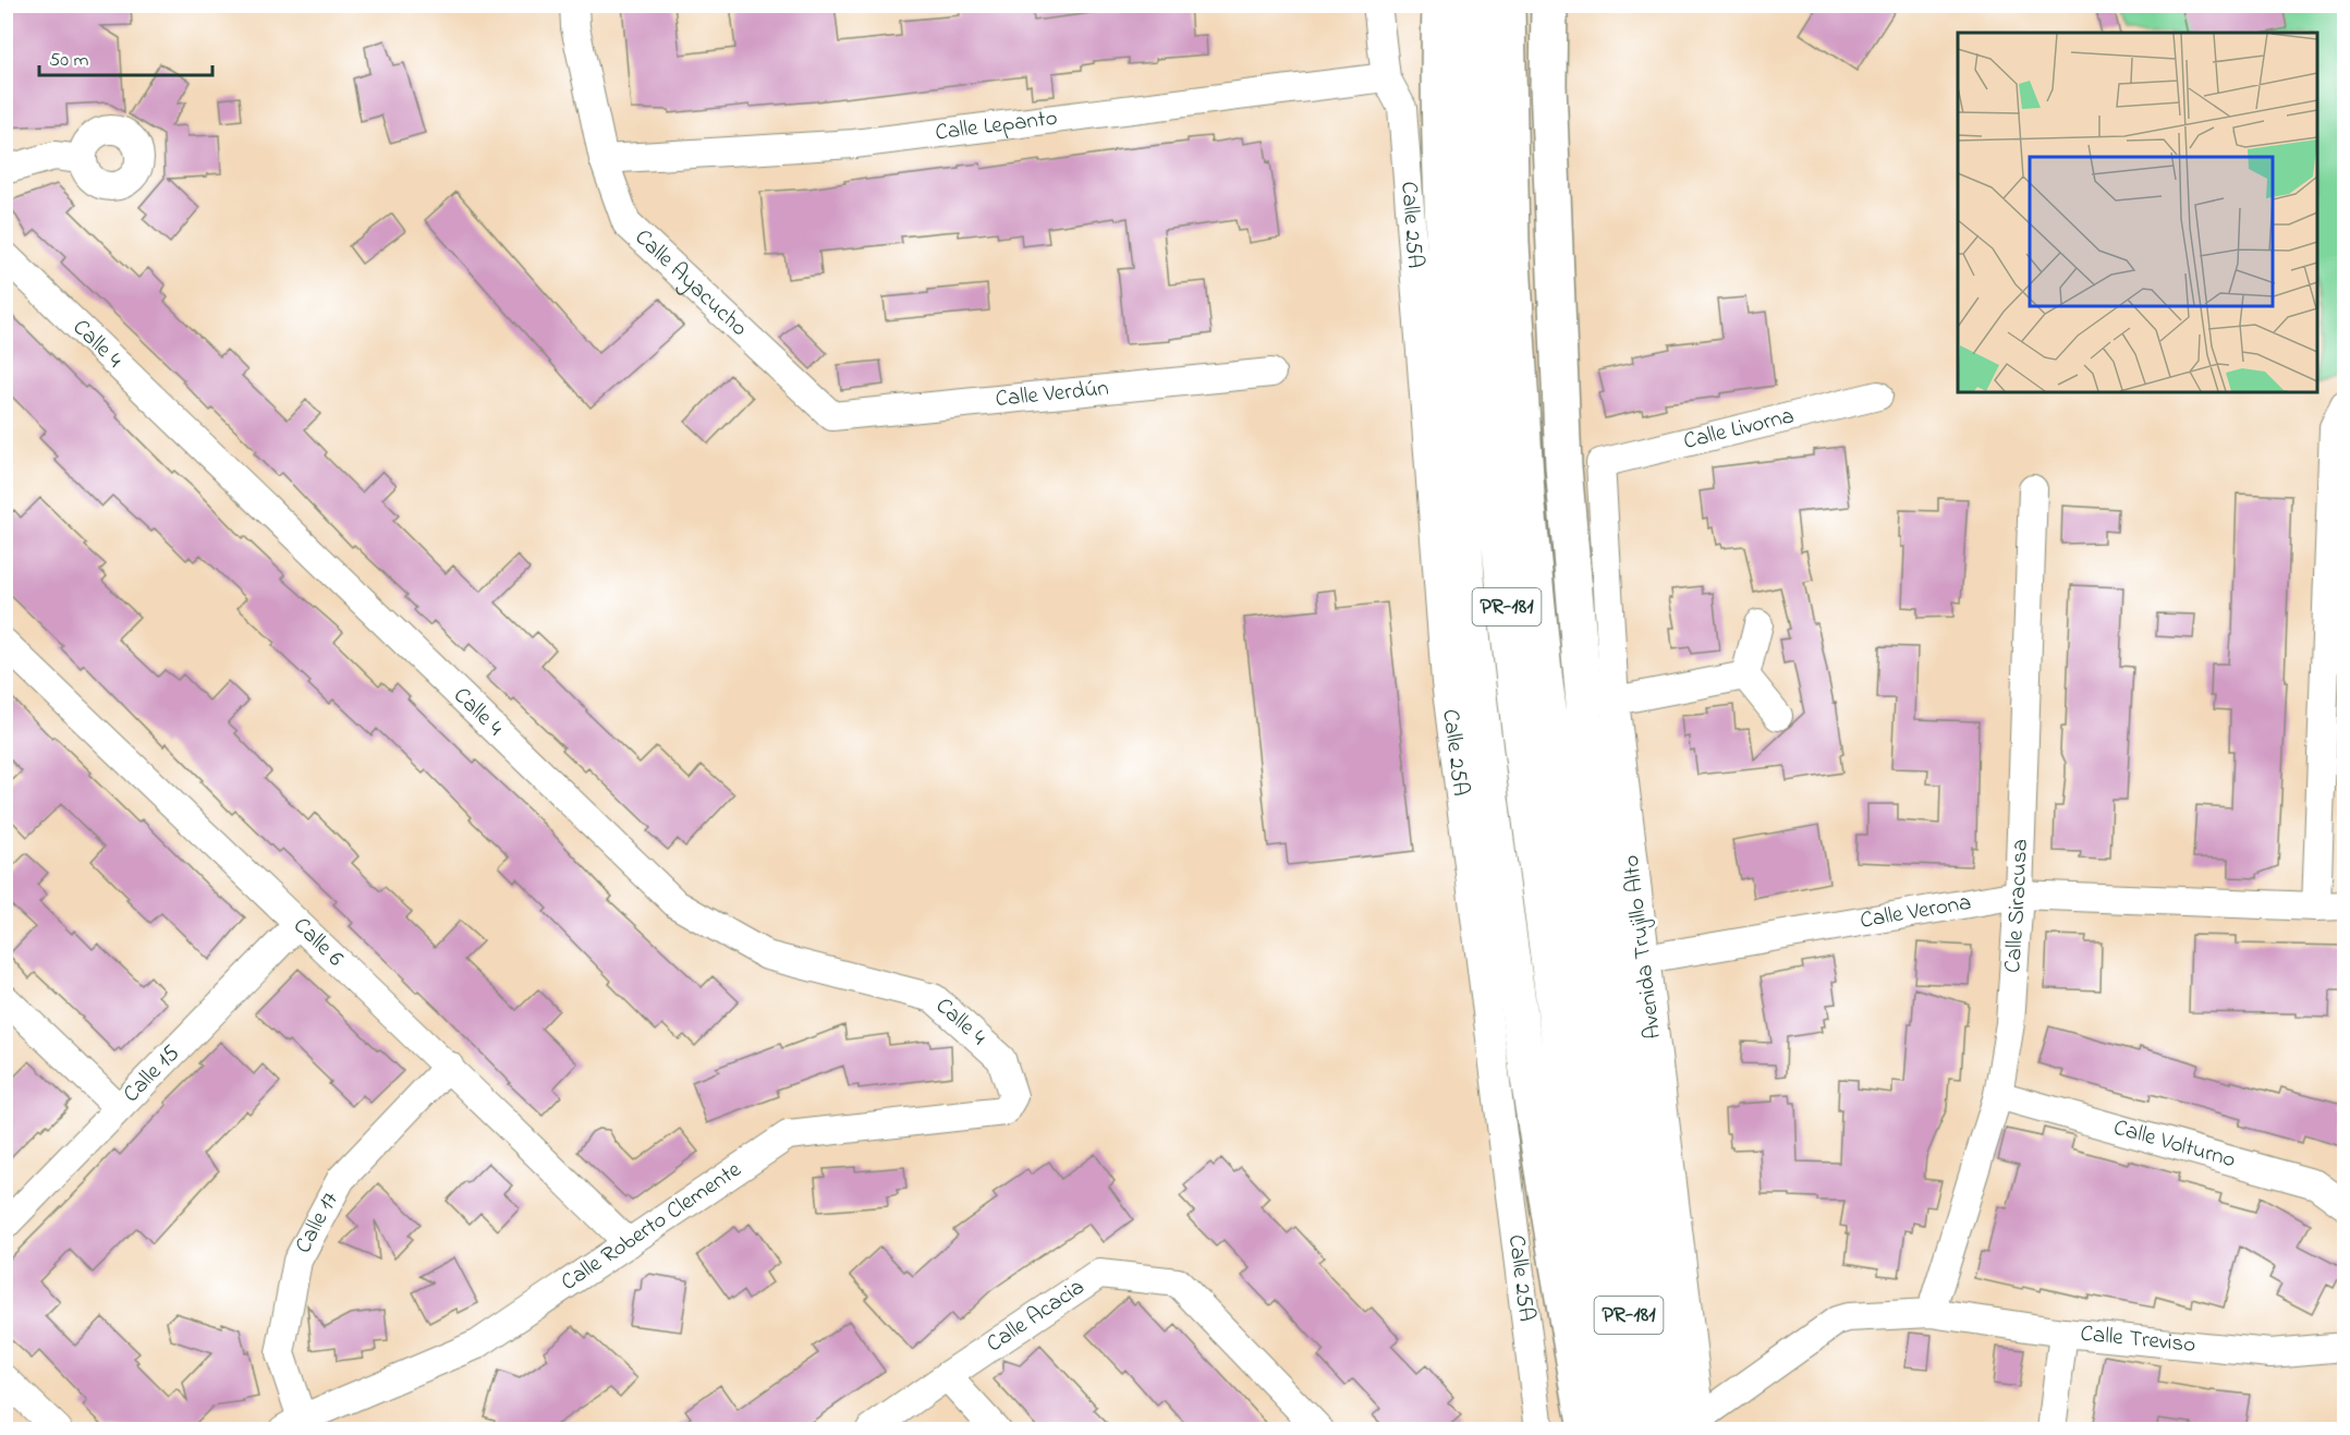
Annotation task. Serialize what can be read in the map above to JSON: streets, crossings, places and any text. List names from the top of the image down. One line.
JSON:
{"streets":{"highway":["PR-181"],"street":["Calle Lepanto","Calle 25A","Calle Ayacucho","Calle 4","Calle Verdún","Calle Livorna","Calle Siracusa","Calle Verona","Calle 6","Avenida Trujillo Alto","Calle 15","Calle Volturno","Calle 17","Calle Roberto Clemente","Calle Acacia","Calle Treviso"]},"crossings":[["Calle Lepanto","Calle 25A"],["Calle Lepanto","Calle Ayacucho"],["Calle Ayacucho","Calle Verdún"],["Calle 4","Calle Roberto Clemente"],["Calle Livorna","Avenida Trujillo Alto"],["Calle Siracusa","Calle Verona"],["Calle Siracusa","Calle Volturno"],["Calle Siracusa","Calle Treviso"],["Calle Verona","Avenida Trujillo Alto"],["Calle 6","Calle 15"],["Calle 6","Calle 17"],["Calle 6","Calle Roberto Clemente"],["Avenida Trujillo Alto","Calle Treviso"],["Calle 17","Calle Roberto Clemente"]],"scale_bar":"50 m"}
